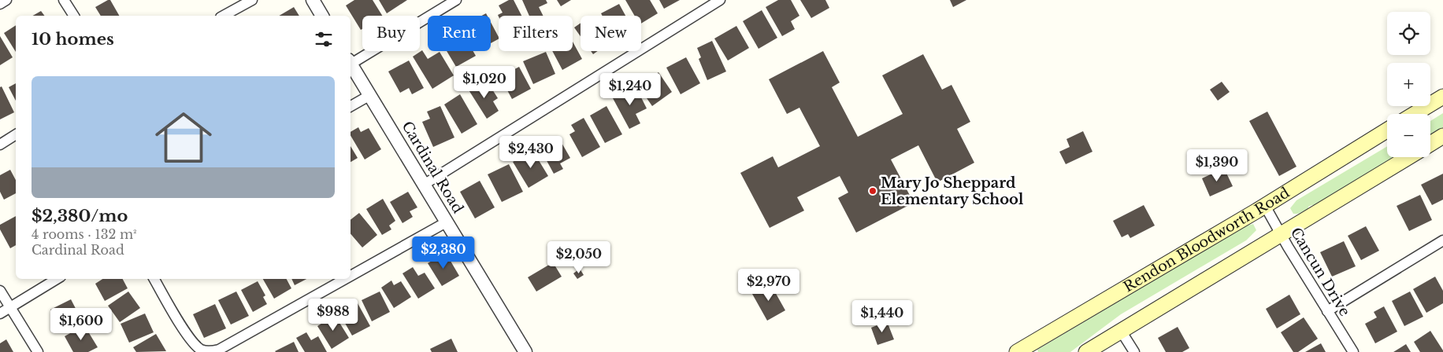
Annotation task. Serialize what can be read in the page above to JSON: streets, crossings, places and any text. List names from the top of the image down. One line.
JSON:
{"streets":{"main road":["Rendon Bloodworth Road"],"street":["Cardinal Road","Cancun Drive"]},"crossings":[["Rendon Bloodworth Road","Cancun Drive"]],"places":["Mary Jo Sheppard Elementary School"],"page":{"map_buttons":["+","−"],"chip":["Buy","Rent","Filters","New"],"heading":"10 homes","list":[{"name":"$2,380/mo","note":"4 rooms · 132 m² · Cardinal Road"}],"price":["$1,020","$1,240","$2,430","$1,390","$2,380","$2,050","$2,970","$988","$1,440","$1,600"]}}
